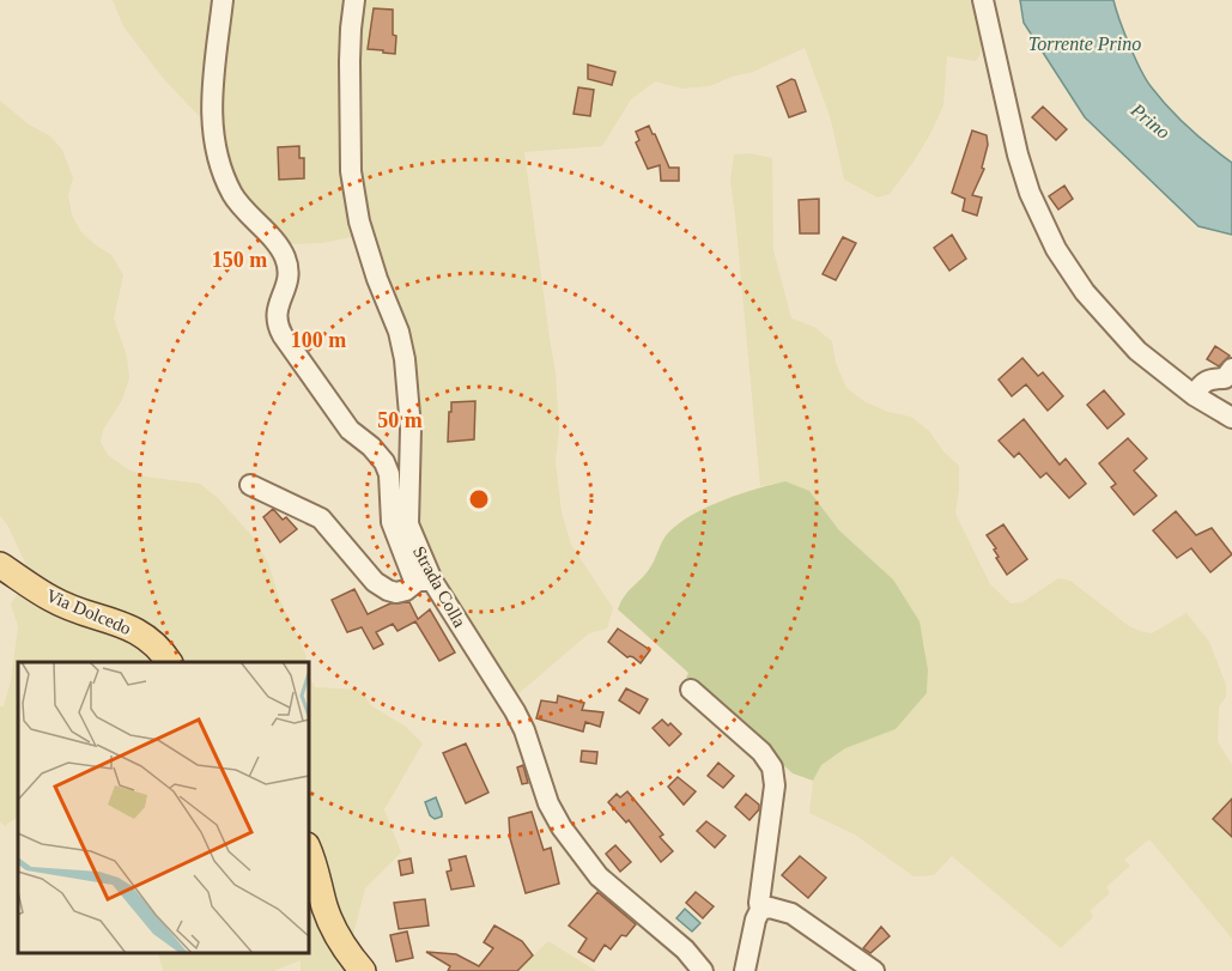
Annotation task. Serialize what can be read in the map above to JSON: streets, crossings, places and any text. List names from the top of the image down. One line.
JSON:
{"streets":{"main road":["Via Dolcedo"],"street":["Strada Colla"]},"water":["Torrente Prino","Prino"],"rings":["150 m","100 m","50 m"]}
